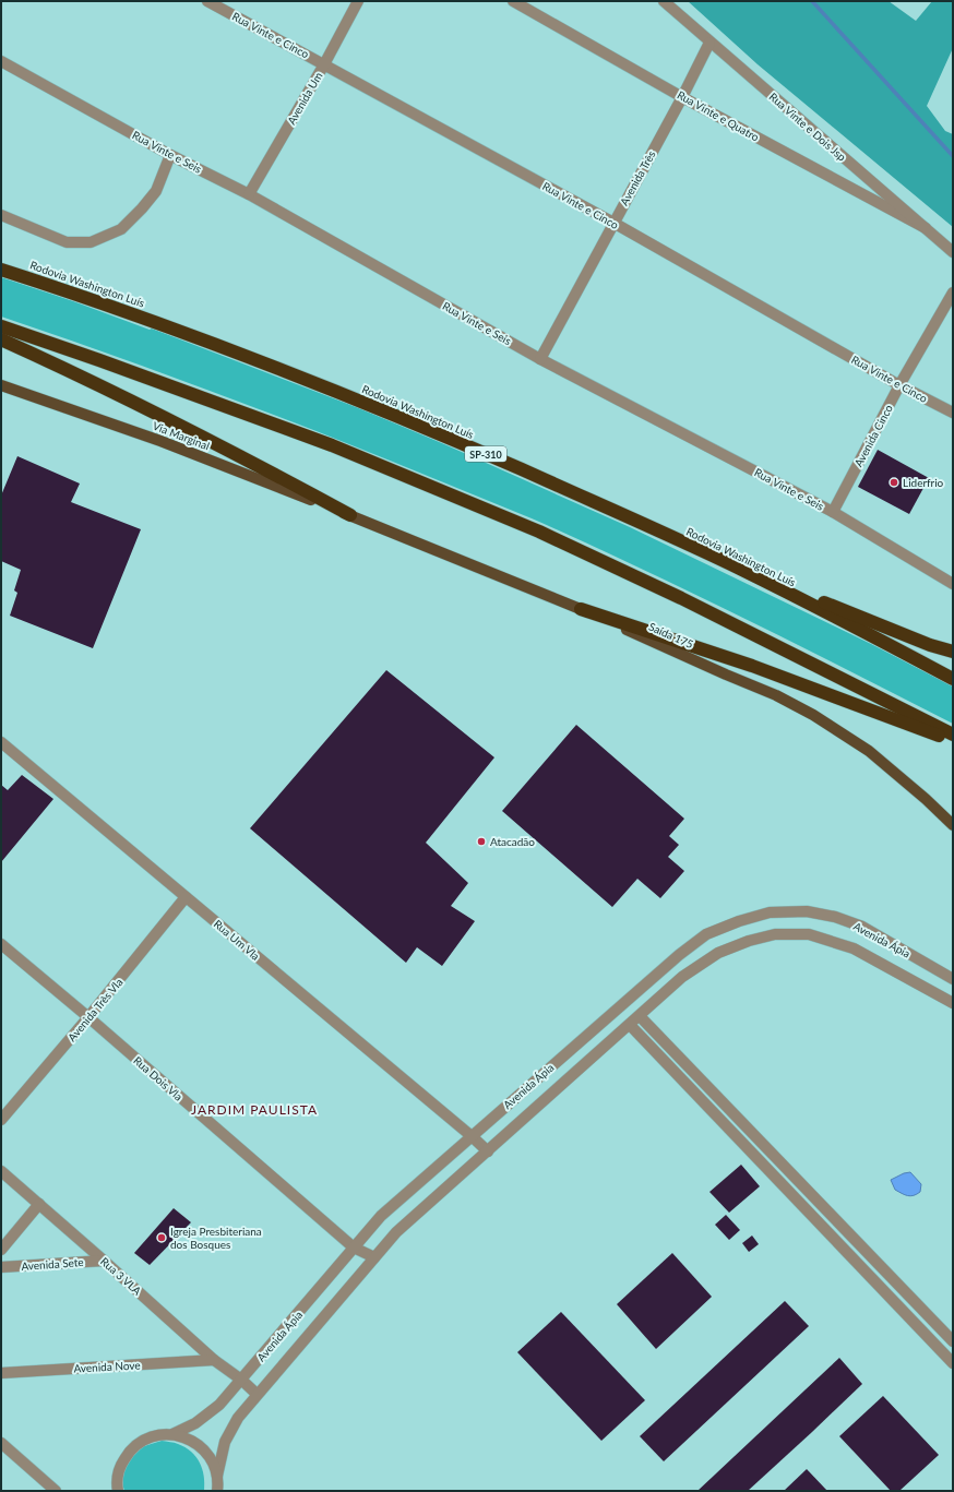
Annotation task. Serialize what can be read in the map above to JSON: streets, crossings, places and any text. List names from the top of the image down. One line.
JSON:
{"streets":{"highway":["Rodovia Washington Luís","SP-310"],"main road":["Via Marginal","Saída 175"],"street":["Rua Vinte e Cinco","Avenida Um","Rua Vinte e Quatro","Rua Vinte e Dois Jsp","Rua Vinte e Seis","Avenida Três","Avenida Cinco","Rua Um Vla","Avenida Ápia","Avenida Três Vla","Rua Dois Vla","Avenida Sete","Rua 3 VLA","Avenida Nove"]},"crossings":[["Rua Vinte e Cinco","Avenida Um"],["Rua Vinte e Cinco","Avenida Três"],["Rua Vinte e Cinco","Avenida Cinco"],["Avenida Um","Rua Vinte e Seis"],["Rua Vinte e Quatro","Rua Vinte e Dois Jsp"],["Rua Vinte e Quatro","Avenida Três"],["Rua Vinte e Dois Jsp","Avenida Três"],["Rua Vinte e Seis","Avenida Três"],["Rua Vinte e Seis","Avenida Cinco"],["Via Marginal","Saída 175"],["Rua Um Vla","Avenida Ápia"],["Rua Um Vla","Avenida Três Vla"],["Avenida Ápia","Rua Dois Vla"],["Avenida Ápia","Rua 3 VLA"],["Avenida Três Vla","Rua Dois Vla"],["Avenida Sete","Rua 3 VLA"],["Rua 3 VLA","Avenida Nove"]],"districts":["JARDIM PAULISTA"],"places":["Liderfrio","Atacadão","Igreja Presbiteriana dos Bosques"]}
